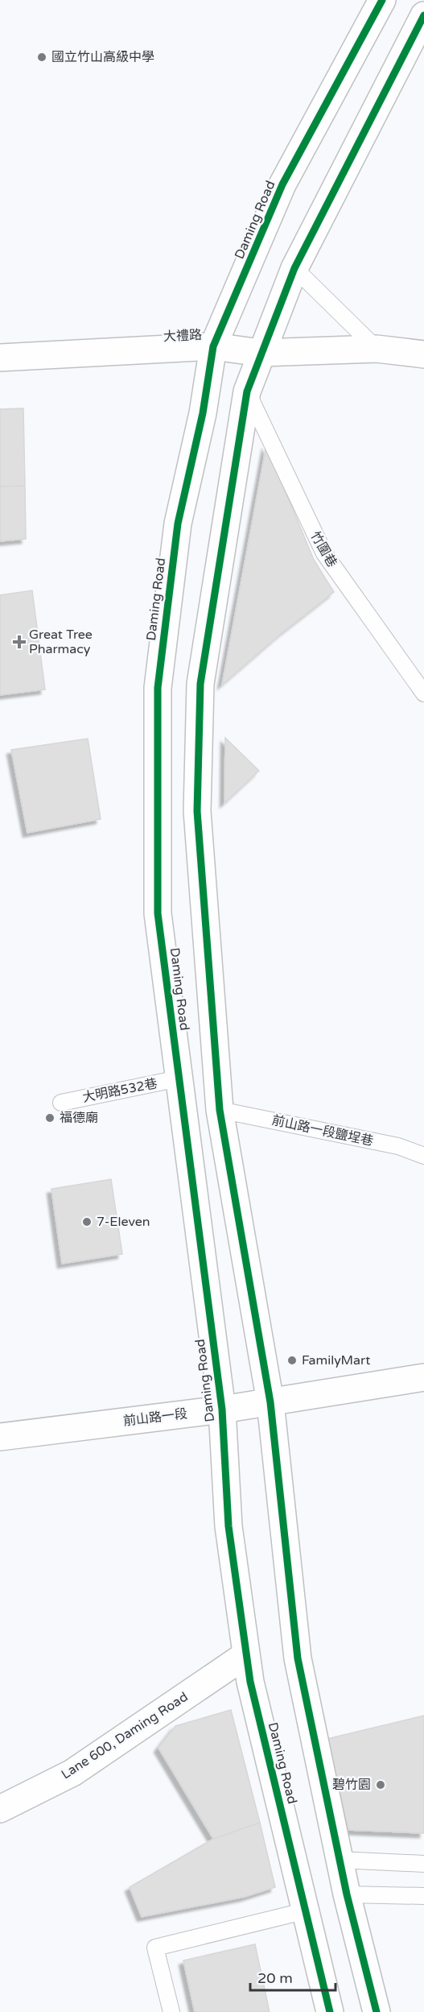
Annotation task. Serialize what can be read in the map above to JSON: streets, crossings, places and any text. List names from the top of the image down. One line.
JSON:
{"streets":{"main road":["Daming Road","大禮路","前山路一段","Lane 600, Daming Road"],"lane":["竹圍巷","大明路532巷","前山路一段鹽埕巷"]},"crossings":[["Daming Road","大禮路"],["Daming Road","大明路532巷"],["Daming Road","前山路一段"],["Daming Road","Lane 600, Daming Road"]],"places":{"other":["國立竹山高級中學","福德廟","7-Eleven","FamilyMart","碧竹園"],"health":["Great Tree Pharmacy"]},"scale_bar":"20 m"}
